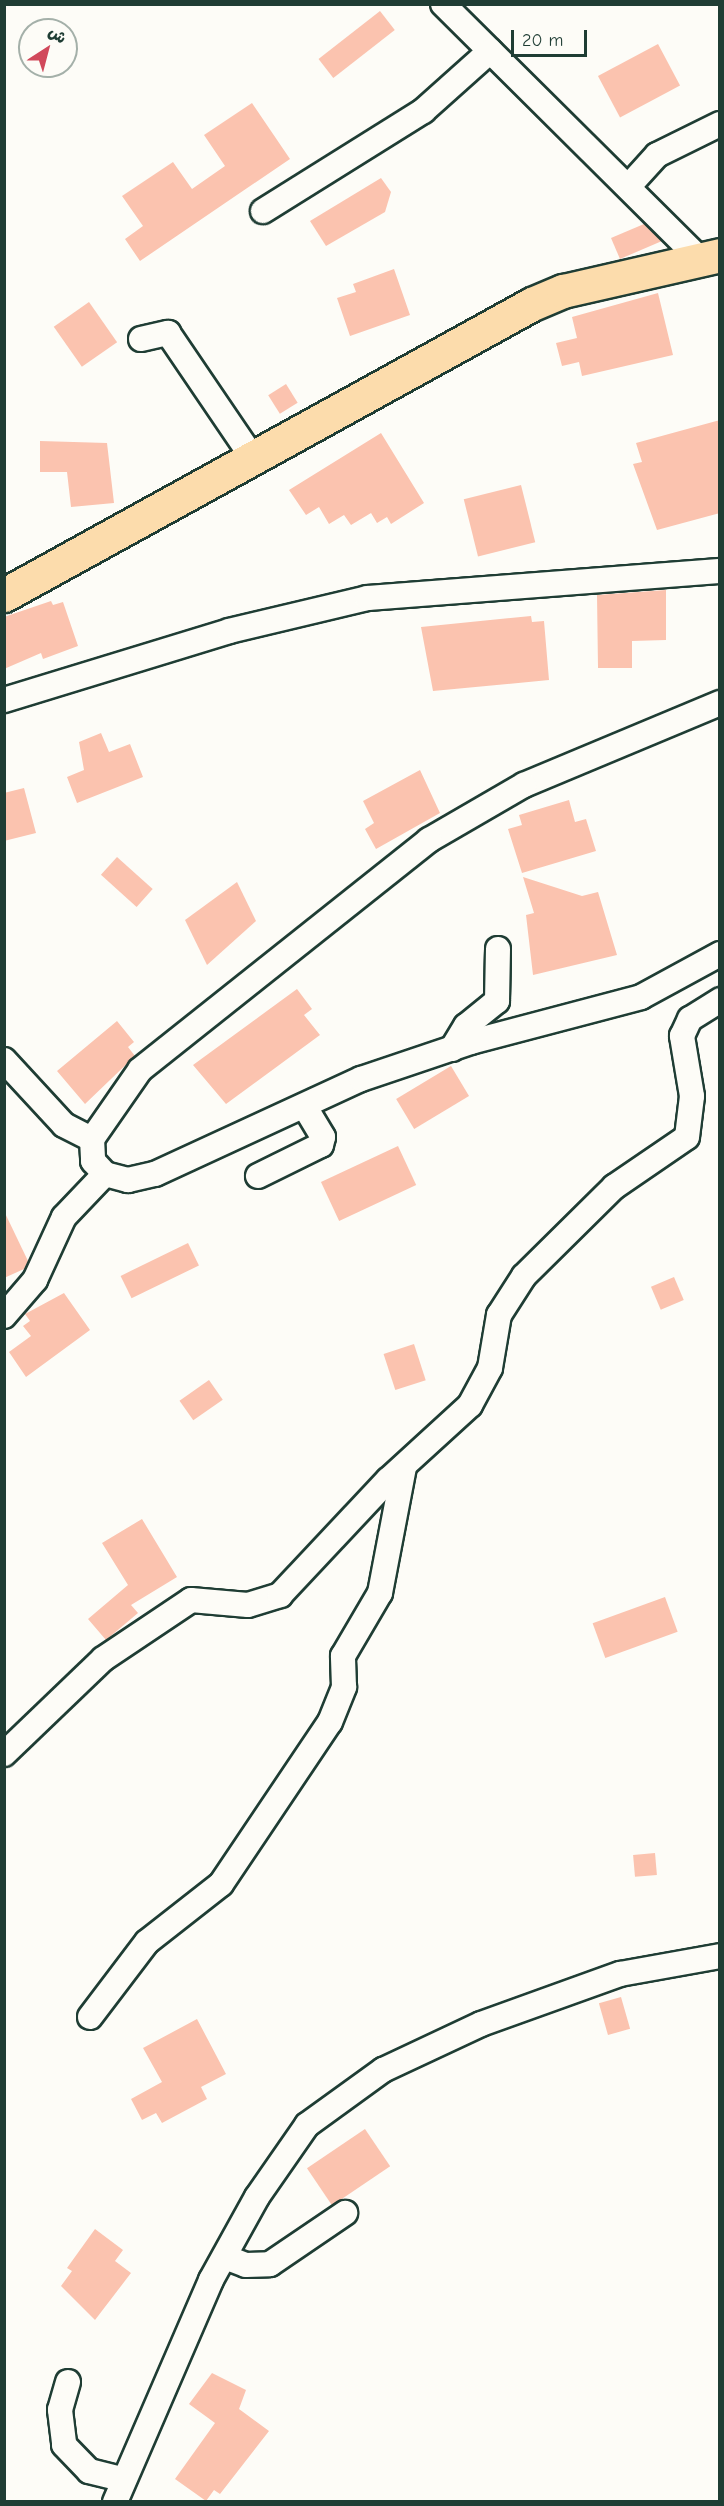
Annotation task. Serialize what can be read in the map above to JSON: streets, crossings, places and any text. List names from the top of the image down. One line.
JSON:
{"scale_bar":"20 m","north":"top right"}
